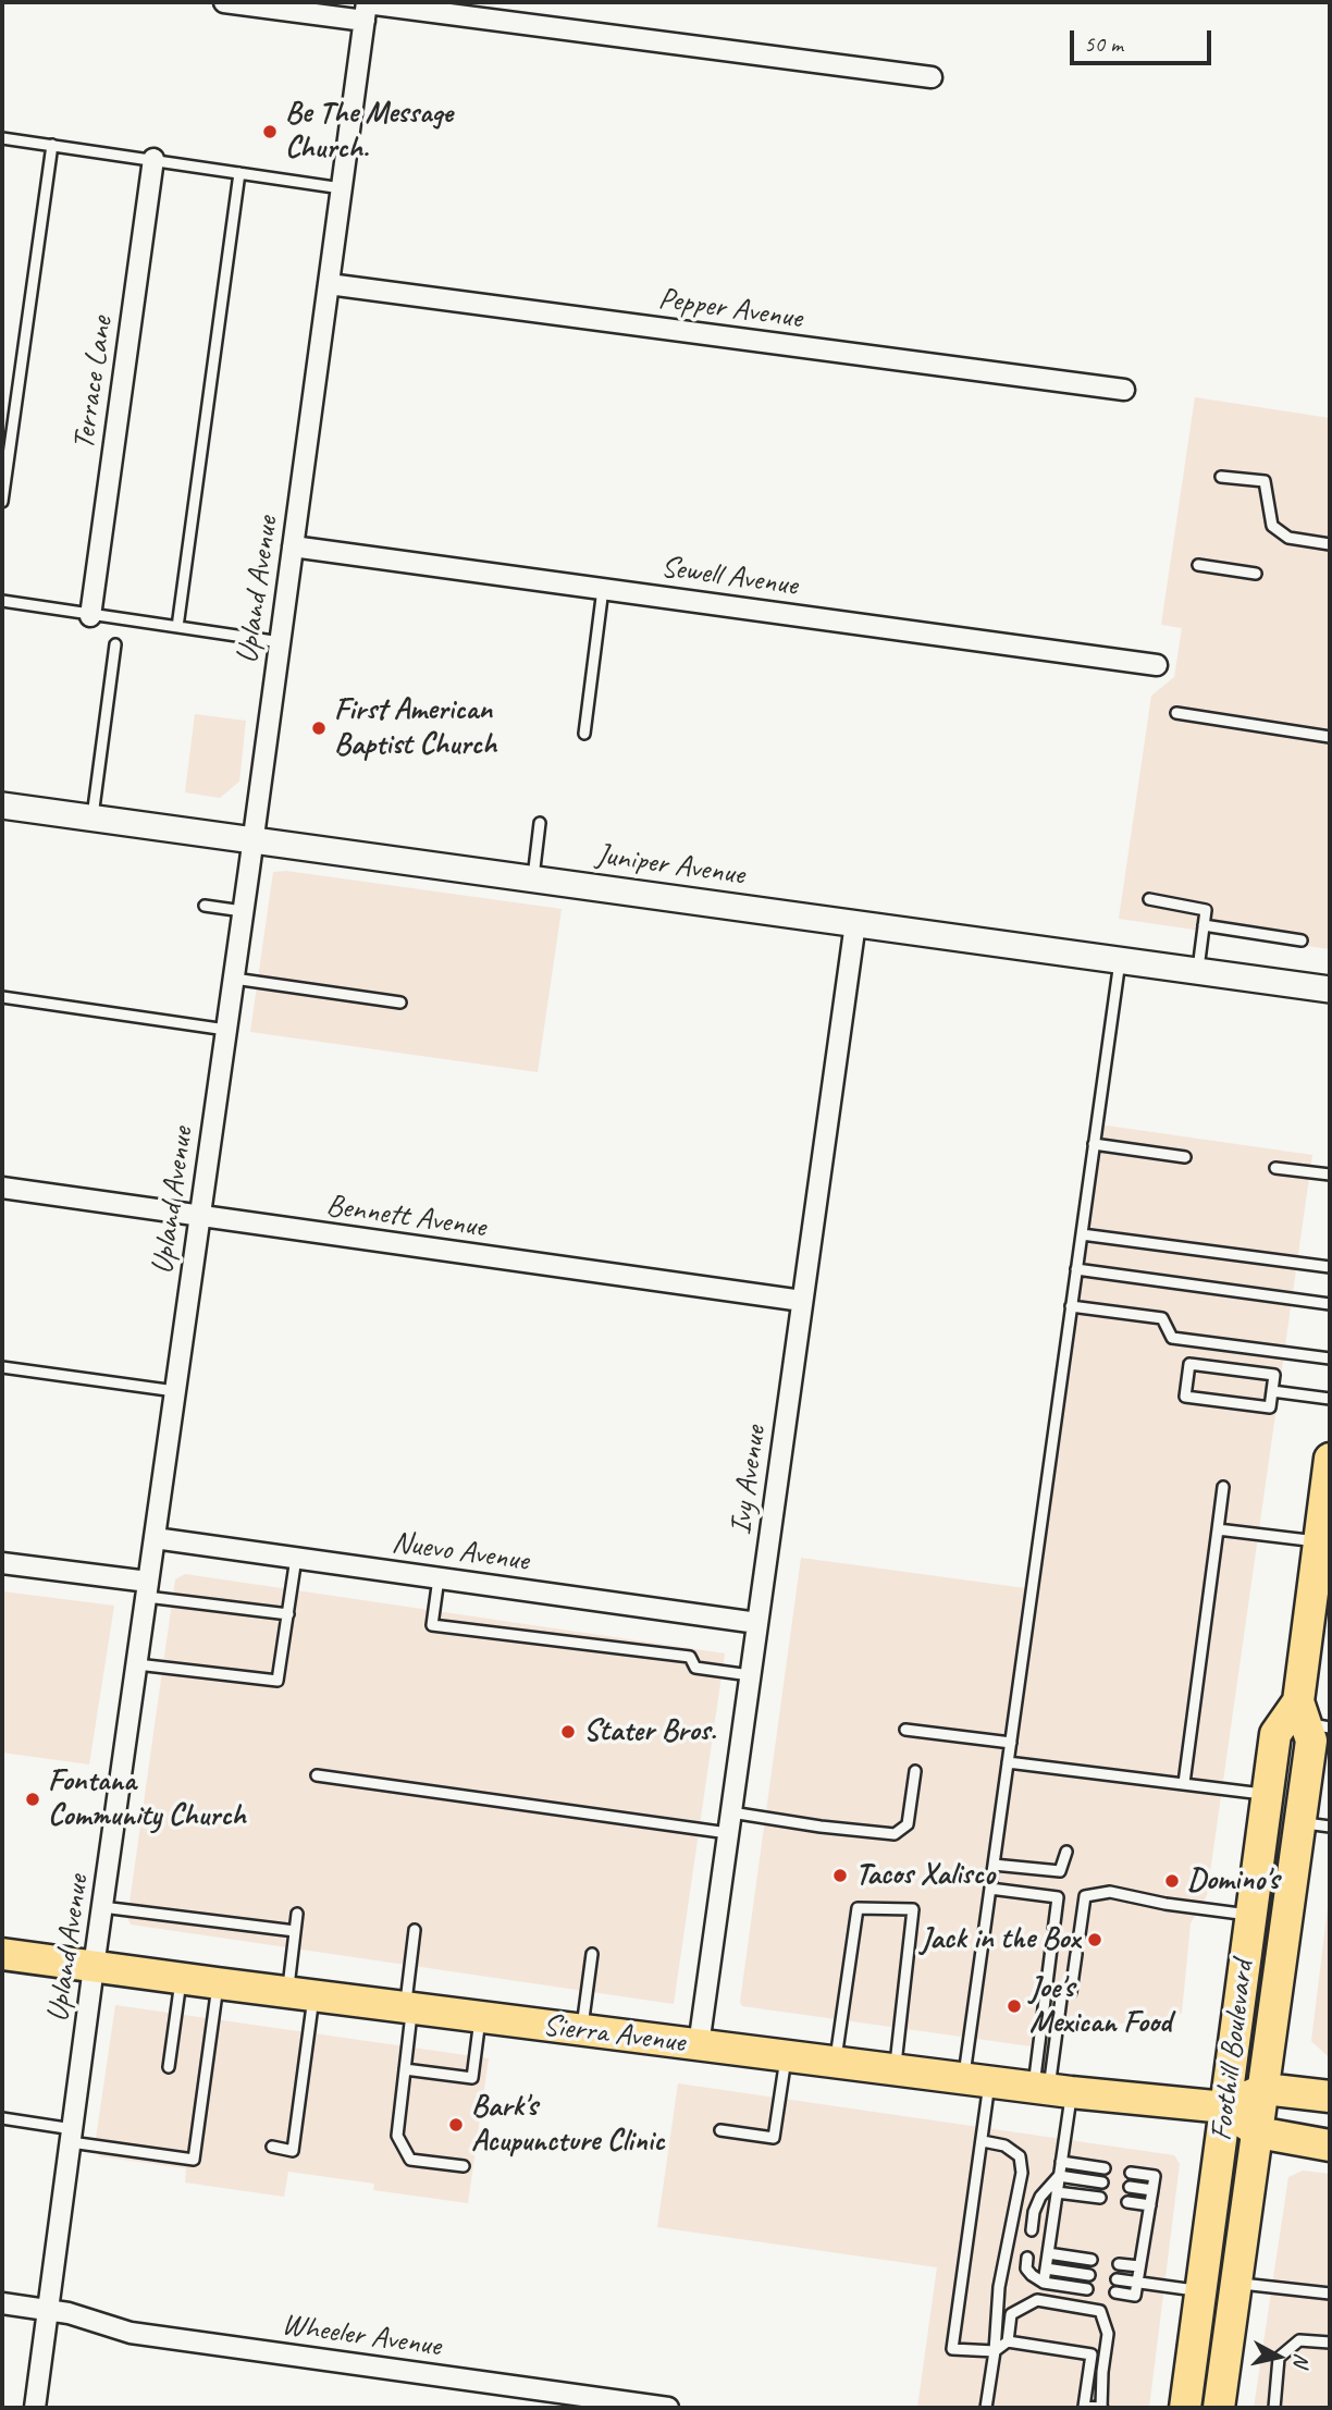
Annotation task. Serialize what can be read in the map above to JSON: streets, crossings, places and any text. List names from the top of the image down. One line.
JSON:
{"streets":{"main road":["Sierra Avenue","Foothill Boulevard"],"street":["Pepper Avenue","Terrace Lane","Sewell Avenue","Upland Avenue","Juniper Avenue","Bennett Avenue","Ivy Avenue","Nuevo Avenue","Wheeler Avenue"]},"crossings":[["Pepper Avenue","Upland Avenue"],["Sewell Avenue","Upland Avenue"],["Upland Avenue","Juniper Avenue"],["Upland Avenue","Bennett Avenue"],["Upland Avenue","Nuevo Avenue"],["Upland Avenue","Sierra Avenue"],["Upland Avenue","Wheeler Avenue"],["Juniper Avenue","Ivy Avenue"],["Bennett Avenue","Ivy Avenue"],["Ivy Avenue","Nuevo Avenue"],["Ivy Avenue","Sierra Avenue"],["Sierra Avenue","Foothill Boulevard"]],"places":["Be The Message Church.","First American Baptist Church","Stater Bros.","Fontana Community Church","Tacos Xalisco","Domino's","Jack in the Box","Joe's Mexican Food","Bark's Acupuncture Clinic"],"scale_bar":"50 m","north":"right"}
